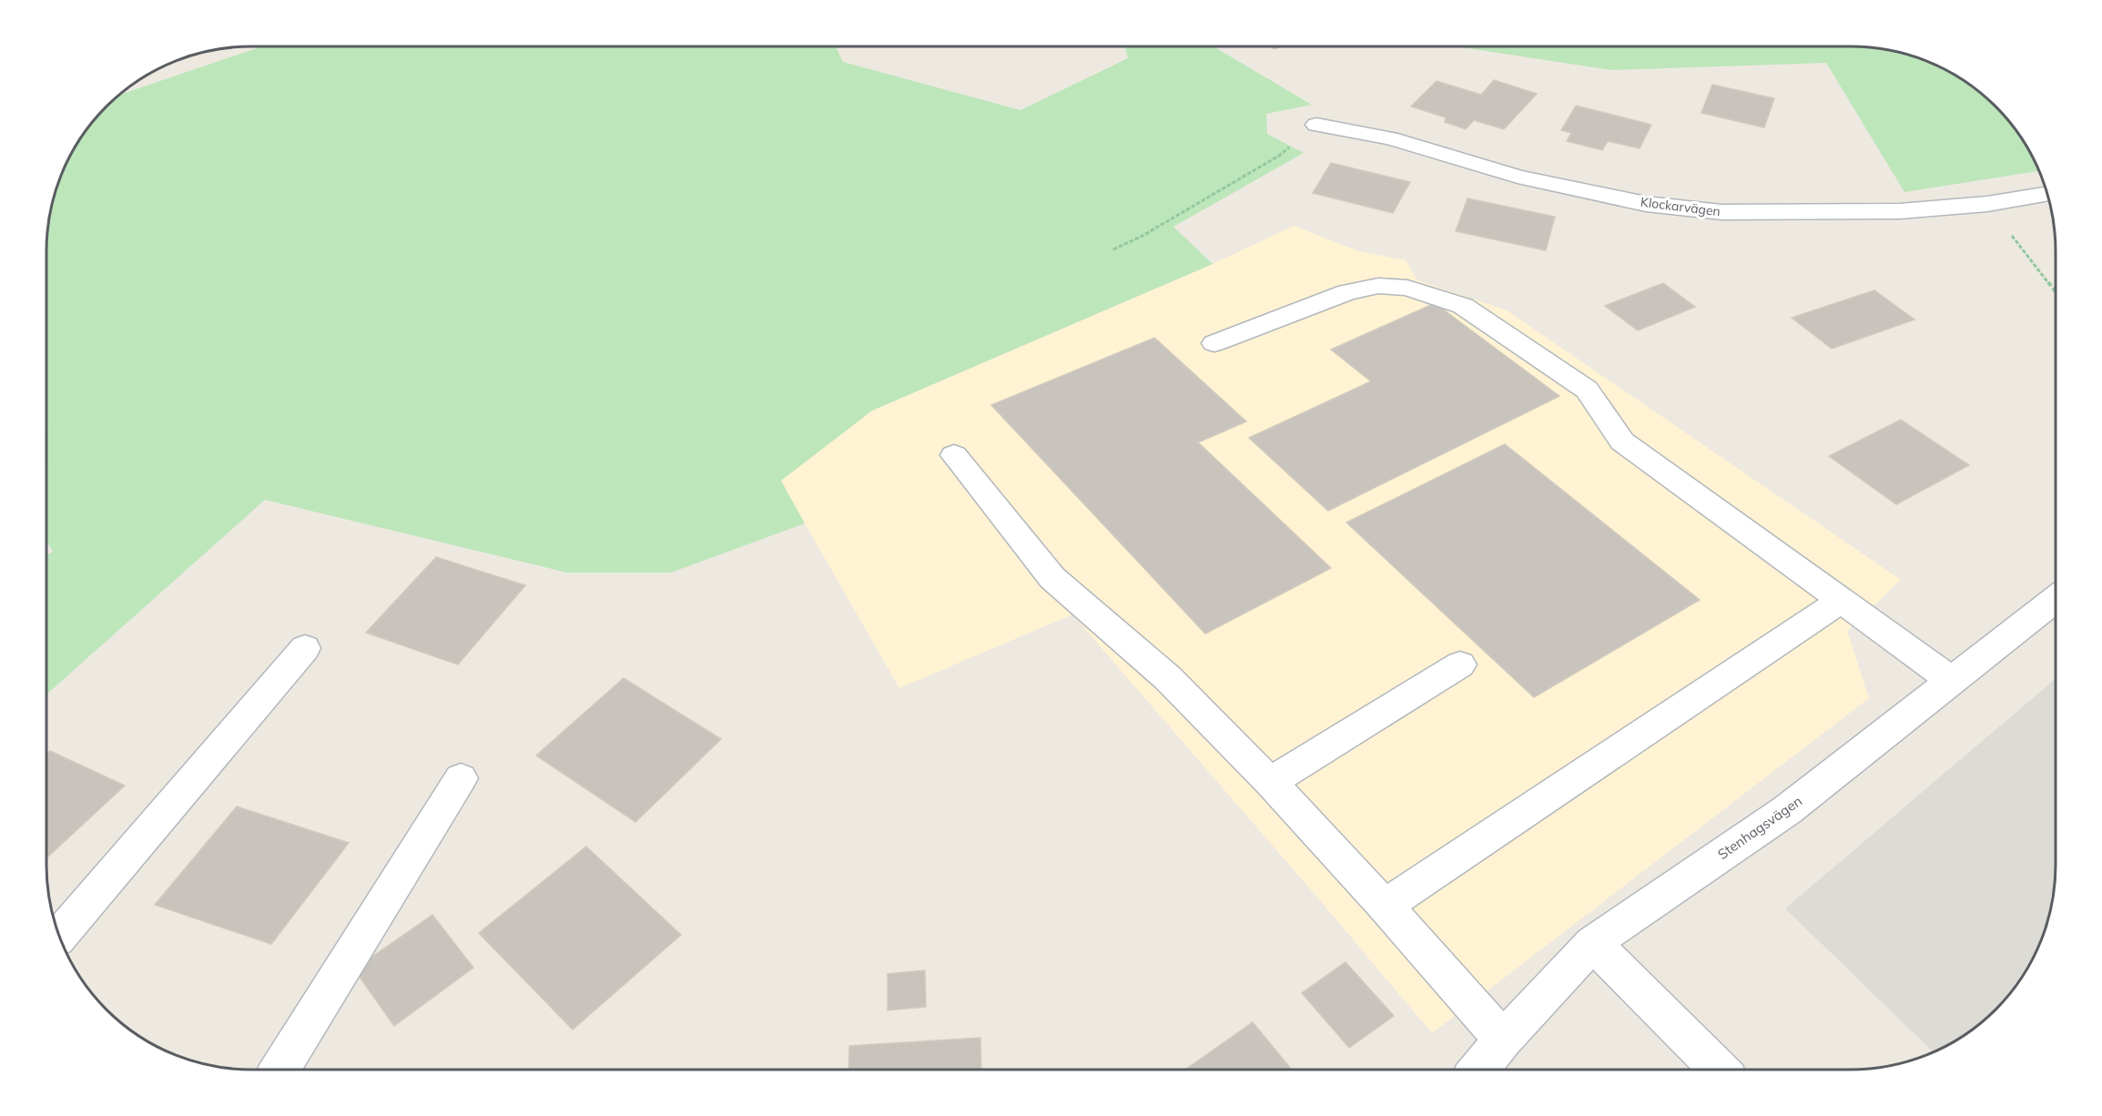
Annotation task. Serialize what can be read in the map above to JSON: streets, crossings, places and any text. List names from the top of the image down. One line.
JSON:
{"streets":{"street":["Klockarvägen","Stenhagsvägen"]}}
